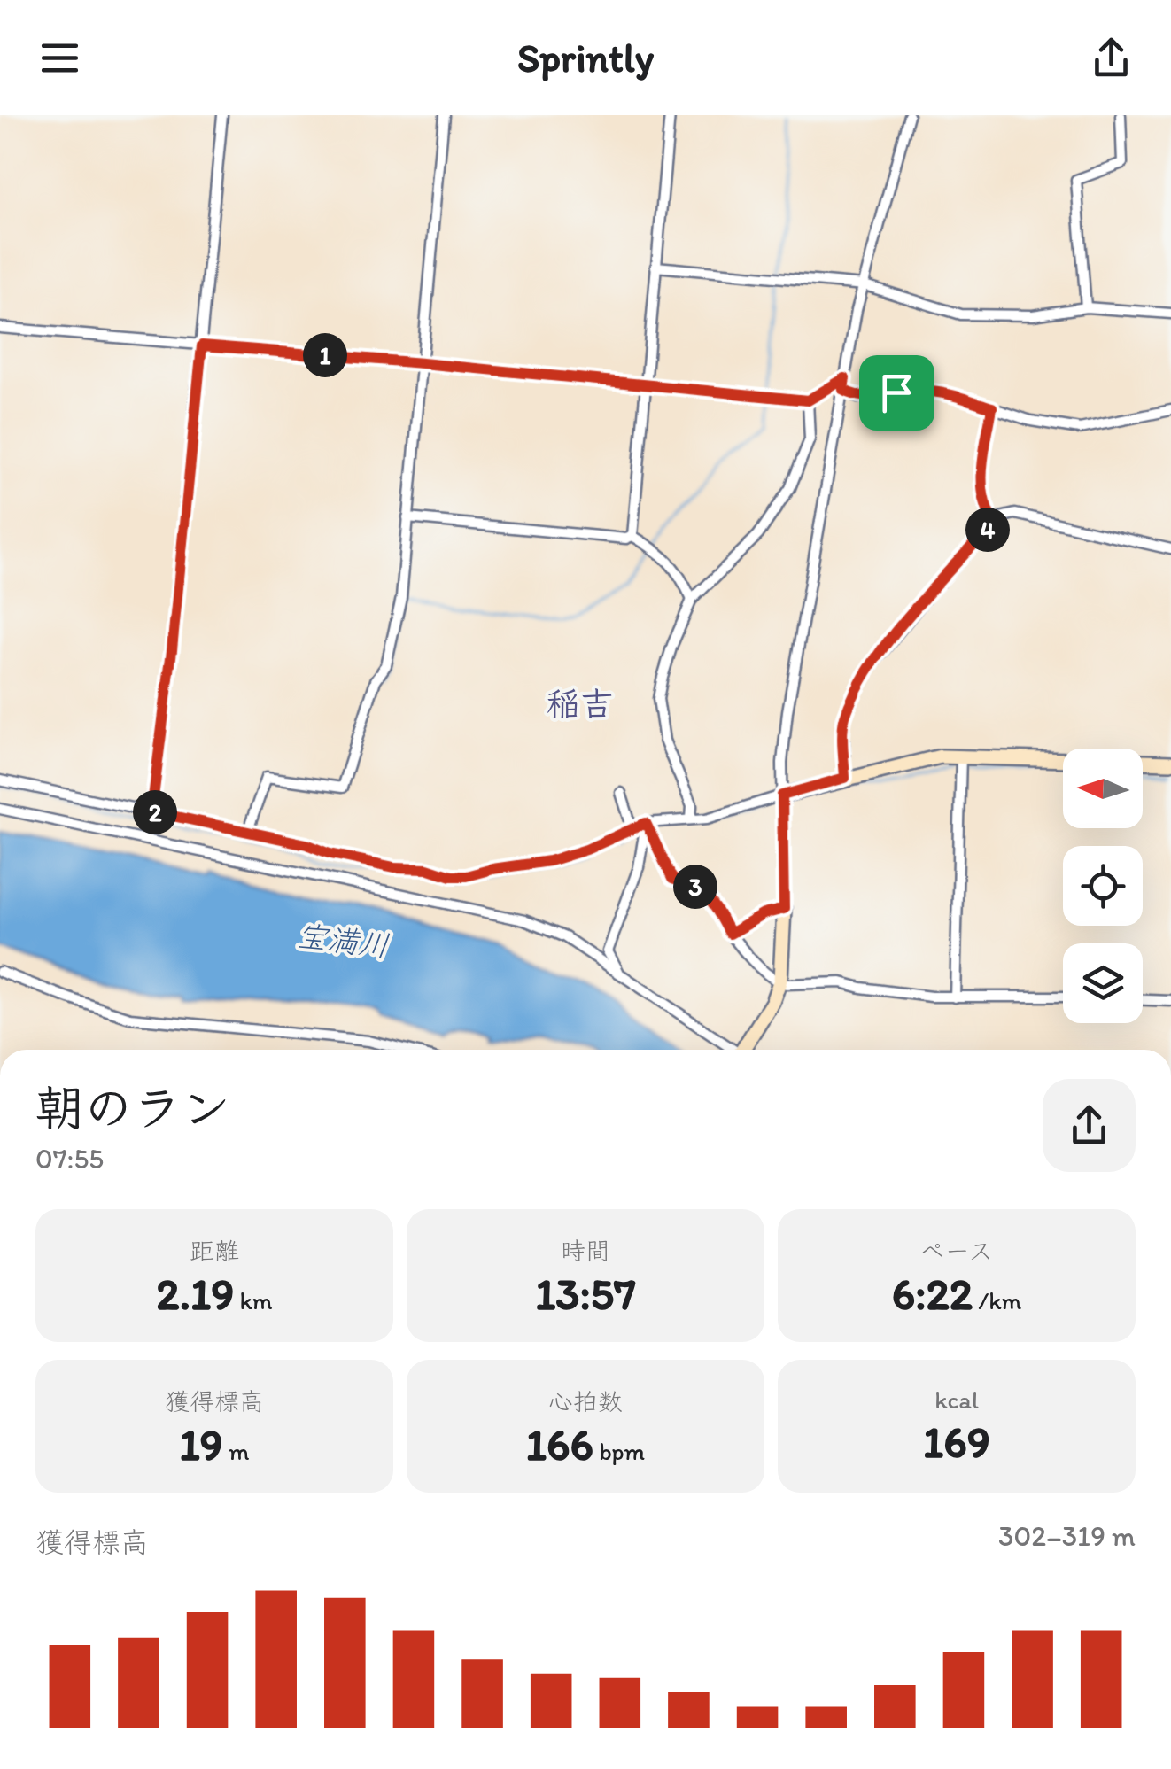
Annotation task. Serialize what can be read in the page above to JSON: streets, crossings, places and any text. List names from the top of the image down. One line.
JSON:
{"districts":["稲吉"],"water":["宝満川"],"north":"left","page":{"header":"Sprintly","pins":["1","4","2","3"],"heading":["朝のラン","07:55"],"stats":[["距離","2.19 km"],["時間","13:57"],["ペース","6:22 /km"],["獲得標高","19 m"],["心拍数","166 bpm"],["kcal","169"]],"chart":["獲得標高","302–319 m"]}}
